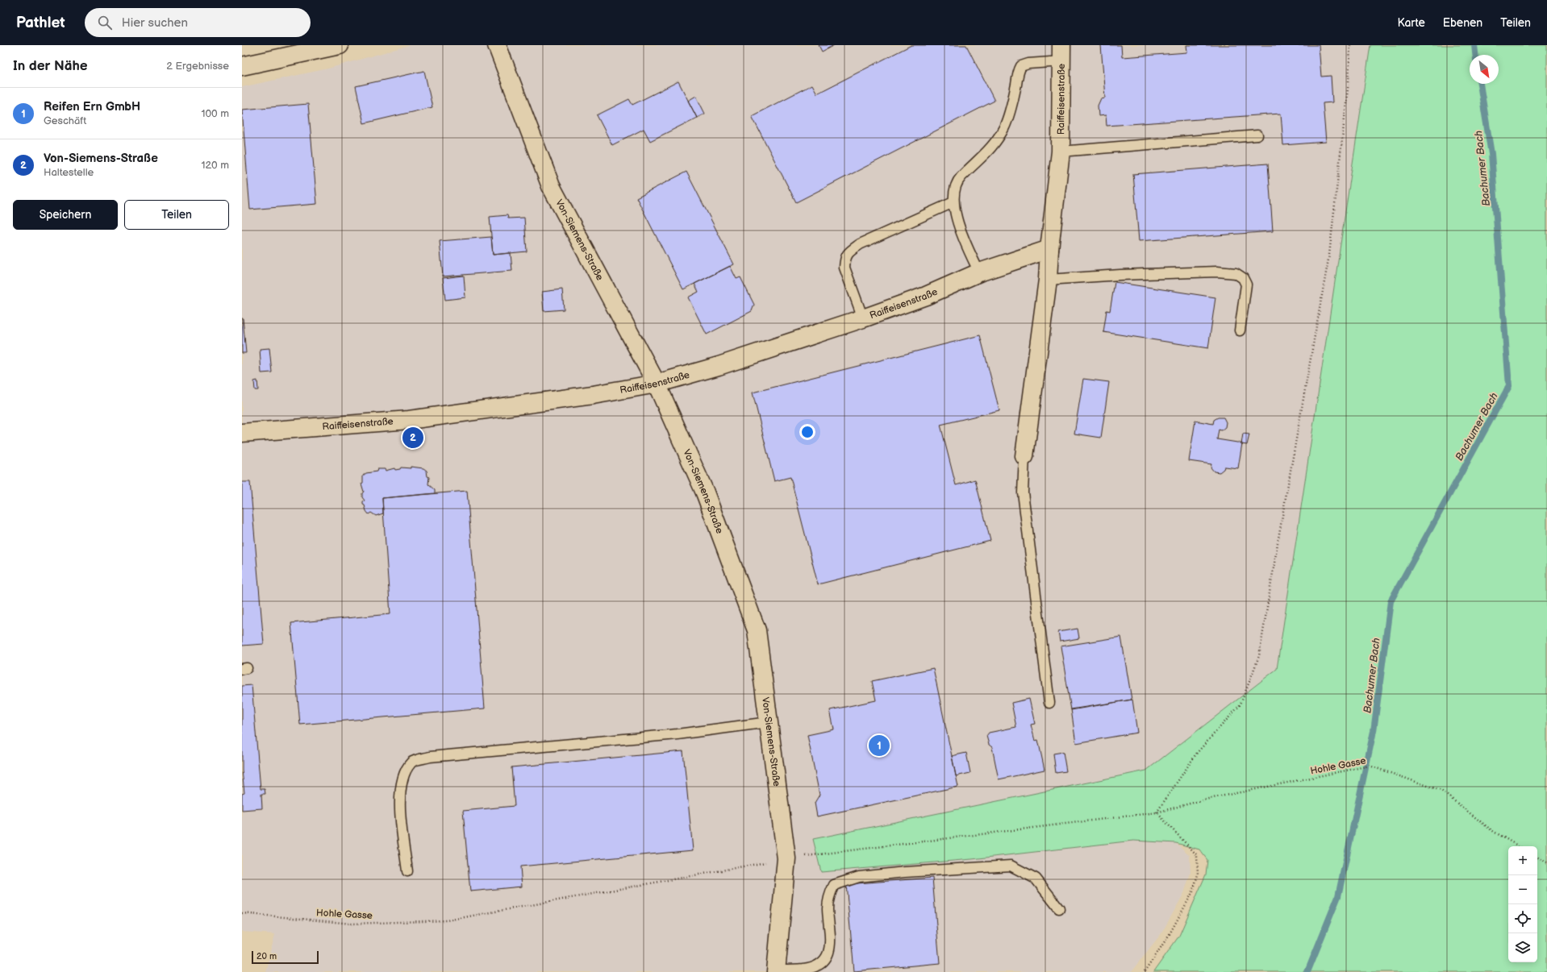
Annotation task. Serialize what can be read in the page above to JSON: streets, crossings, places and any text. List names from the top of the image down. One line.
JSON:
{"streets":{"street":["Raiffeisenstraße","Von-Siemens-Straße"],"path":["Hohle Gasse"]},"crossings":[["Raiffeisenstraße","Von-Siemens-Straße"]],"water":["Bachumer Bach"],"scale_bar":"20 m","north":"bottom right","page":{"header":"Pathlet","search":"Hier suchen","nav":["Karte","Ebenen","Teilen"],"heading":["In der Nähe","2 Ergebnisse"],"list":[{"mark":"1","name":"Reifen Ern GmbH","note":"Geschäft","value":"100 m"},{"mark":"2","name":"Von-Siemens-Straße","note":"Haltestelle","value":"120 m"}],"buttons":["Speichern","Teilen"],"pins":["2","1"],"map_buttons":["+","−"],"scale":"20 m"}}
